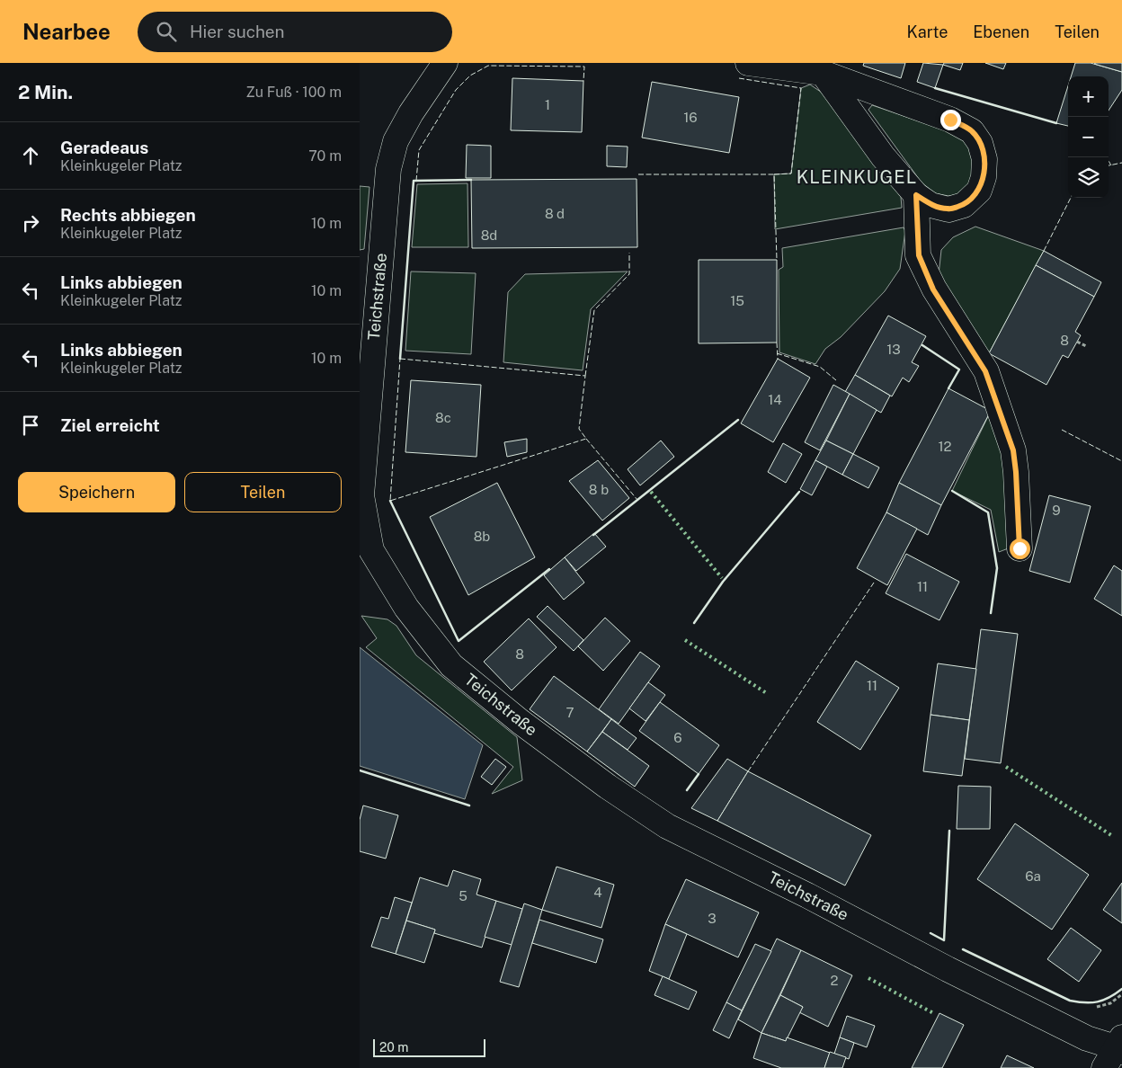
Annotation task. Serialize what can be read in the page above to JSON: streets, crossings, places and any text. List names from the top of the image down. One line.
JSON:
{"streets":{"street":["Teichstraße"]},"districts":["KLEINKUGEL"],"house_numbers":["1","16","8 d","8d","15","8","13","14","8c","12","8 b","9","8b","11","8","11","7","6","6a","4","5","3","2"],"scale_bar":"20 m","page":{"header":"Nearbee","search":"Hier suchen","nav":["Karte","Ebenen","Teilen"],"heading":["2 Min.","Zu Fuß · 100 m"],"map_buttons":["+","−"],"list":[["Geradeaus","Kleinkugeler Platz","70 m"],["Rechts abbiegen","Kleinkugeler Platz","10 m"],["Links abbiegen","Kleinkugeler Platz","10 m"],["Links abbiegen","Kleinkugeler Platz","10 m"],"Ziel erreicht"],"buttons":["Speichern","Teilen"],"scale":"20 m"}}
